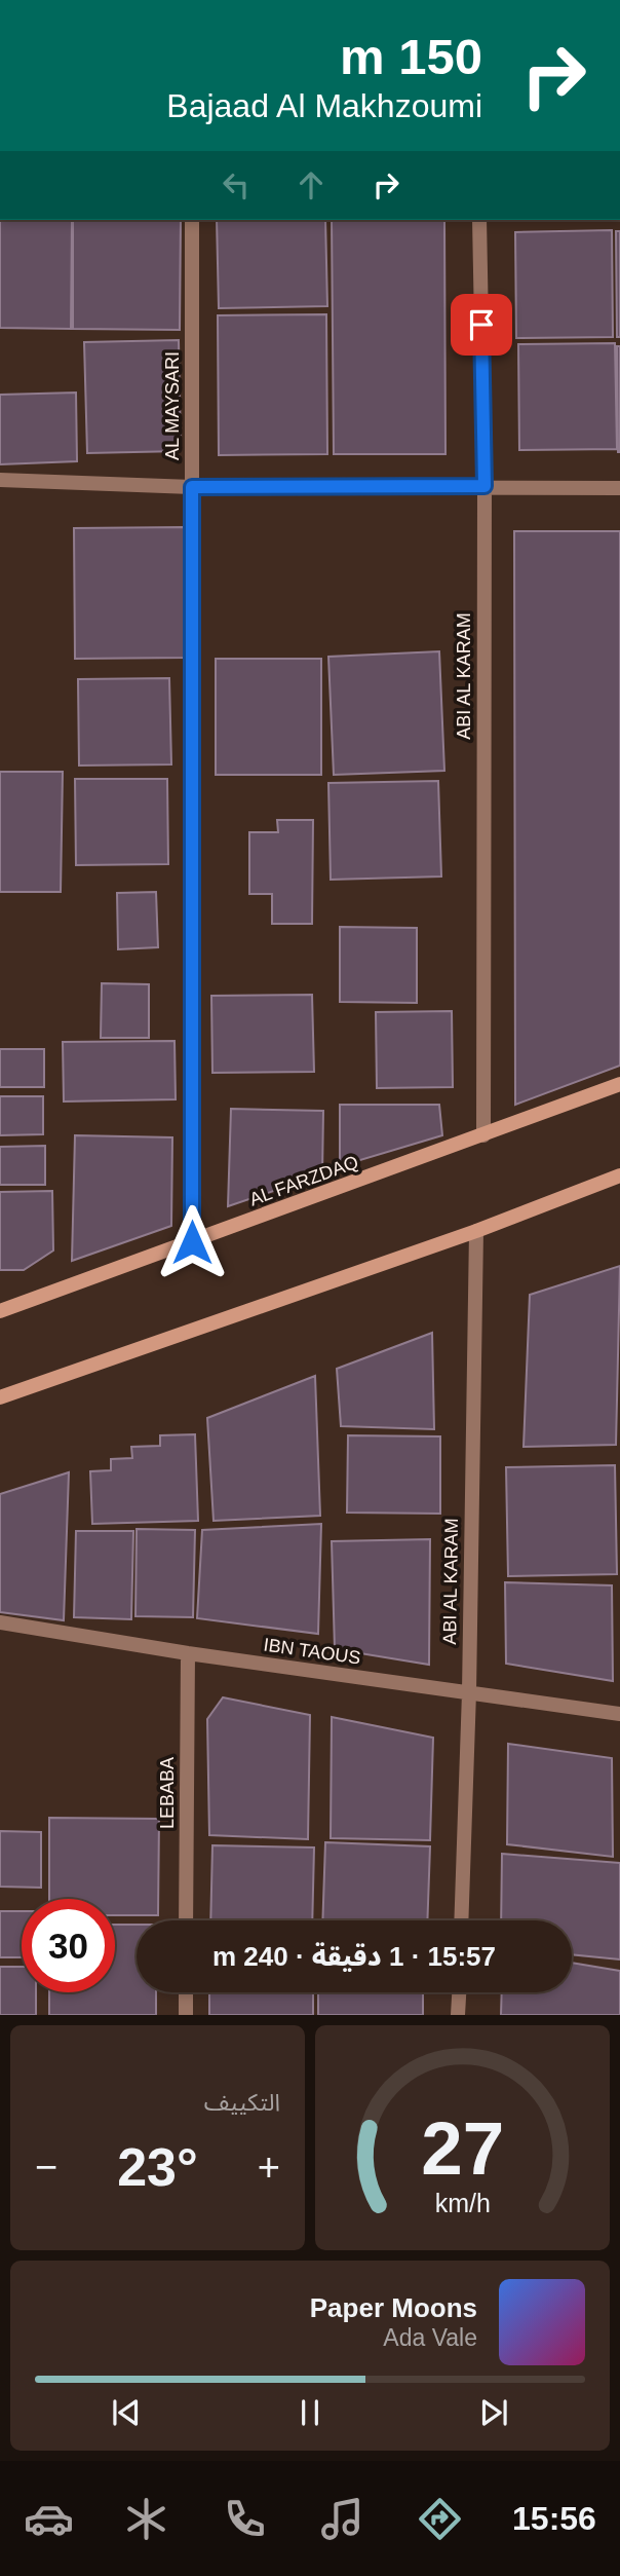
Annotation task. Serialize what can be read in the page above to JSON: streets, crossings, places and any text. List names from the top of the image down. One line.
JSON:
{"streets":{"street":["AL MAYSARI","ABI AL KARAM","AL FARZDAQ","IBN TAOUS","LEBABA"]},"crossings":[["AL MAYSARI","AL FARZDAQ"],["ABI AL KARAM","AL FARZDAQ"],["ABI AL KARAM","IBN TAOUS"],["IBN TAOUS","LEBABA"]],"page":{"turn":["150 m","Bajaad Al Makhzoumi"],"limit":"30","trip":"15:57 · 1 دقيقة · 240 m","tile":"التكييف","heat":["−","23°","+"],"song":["Paper Moons","Ada Vale"],"tabs":"15:56","gauge":["27","km/h"]}}
